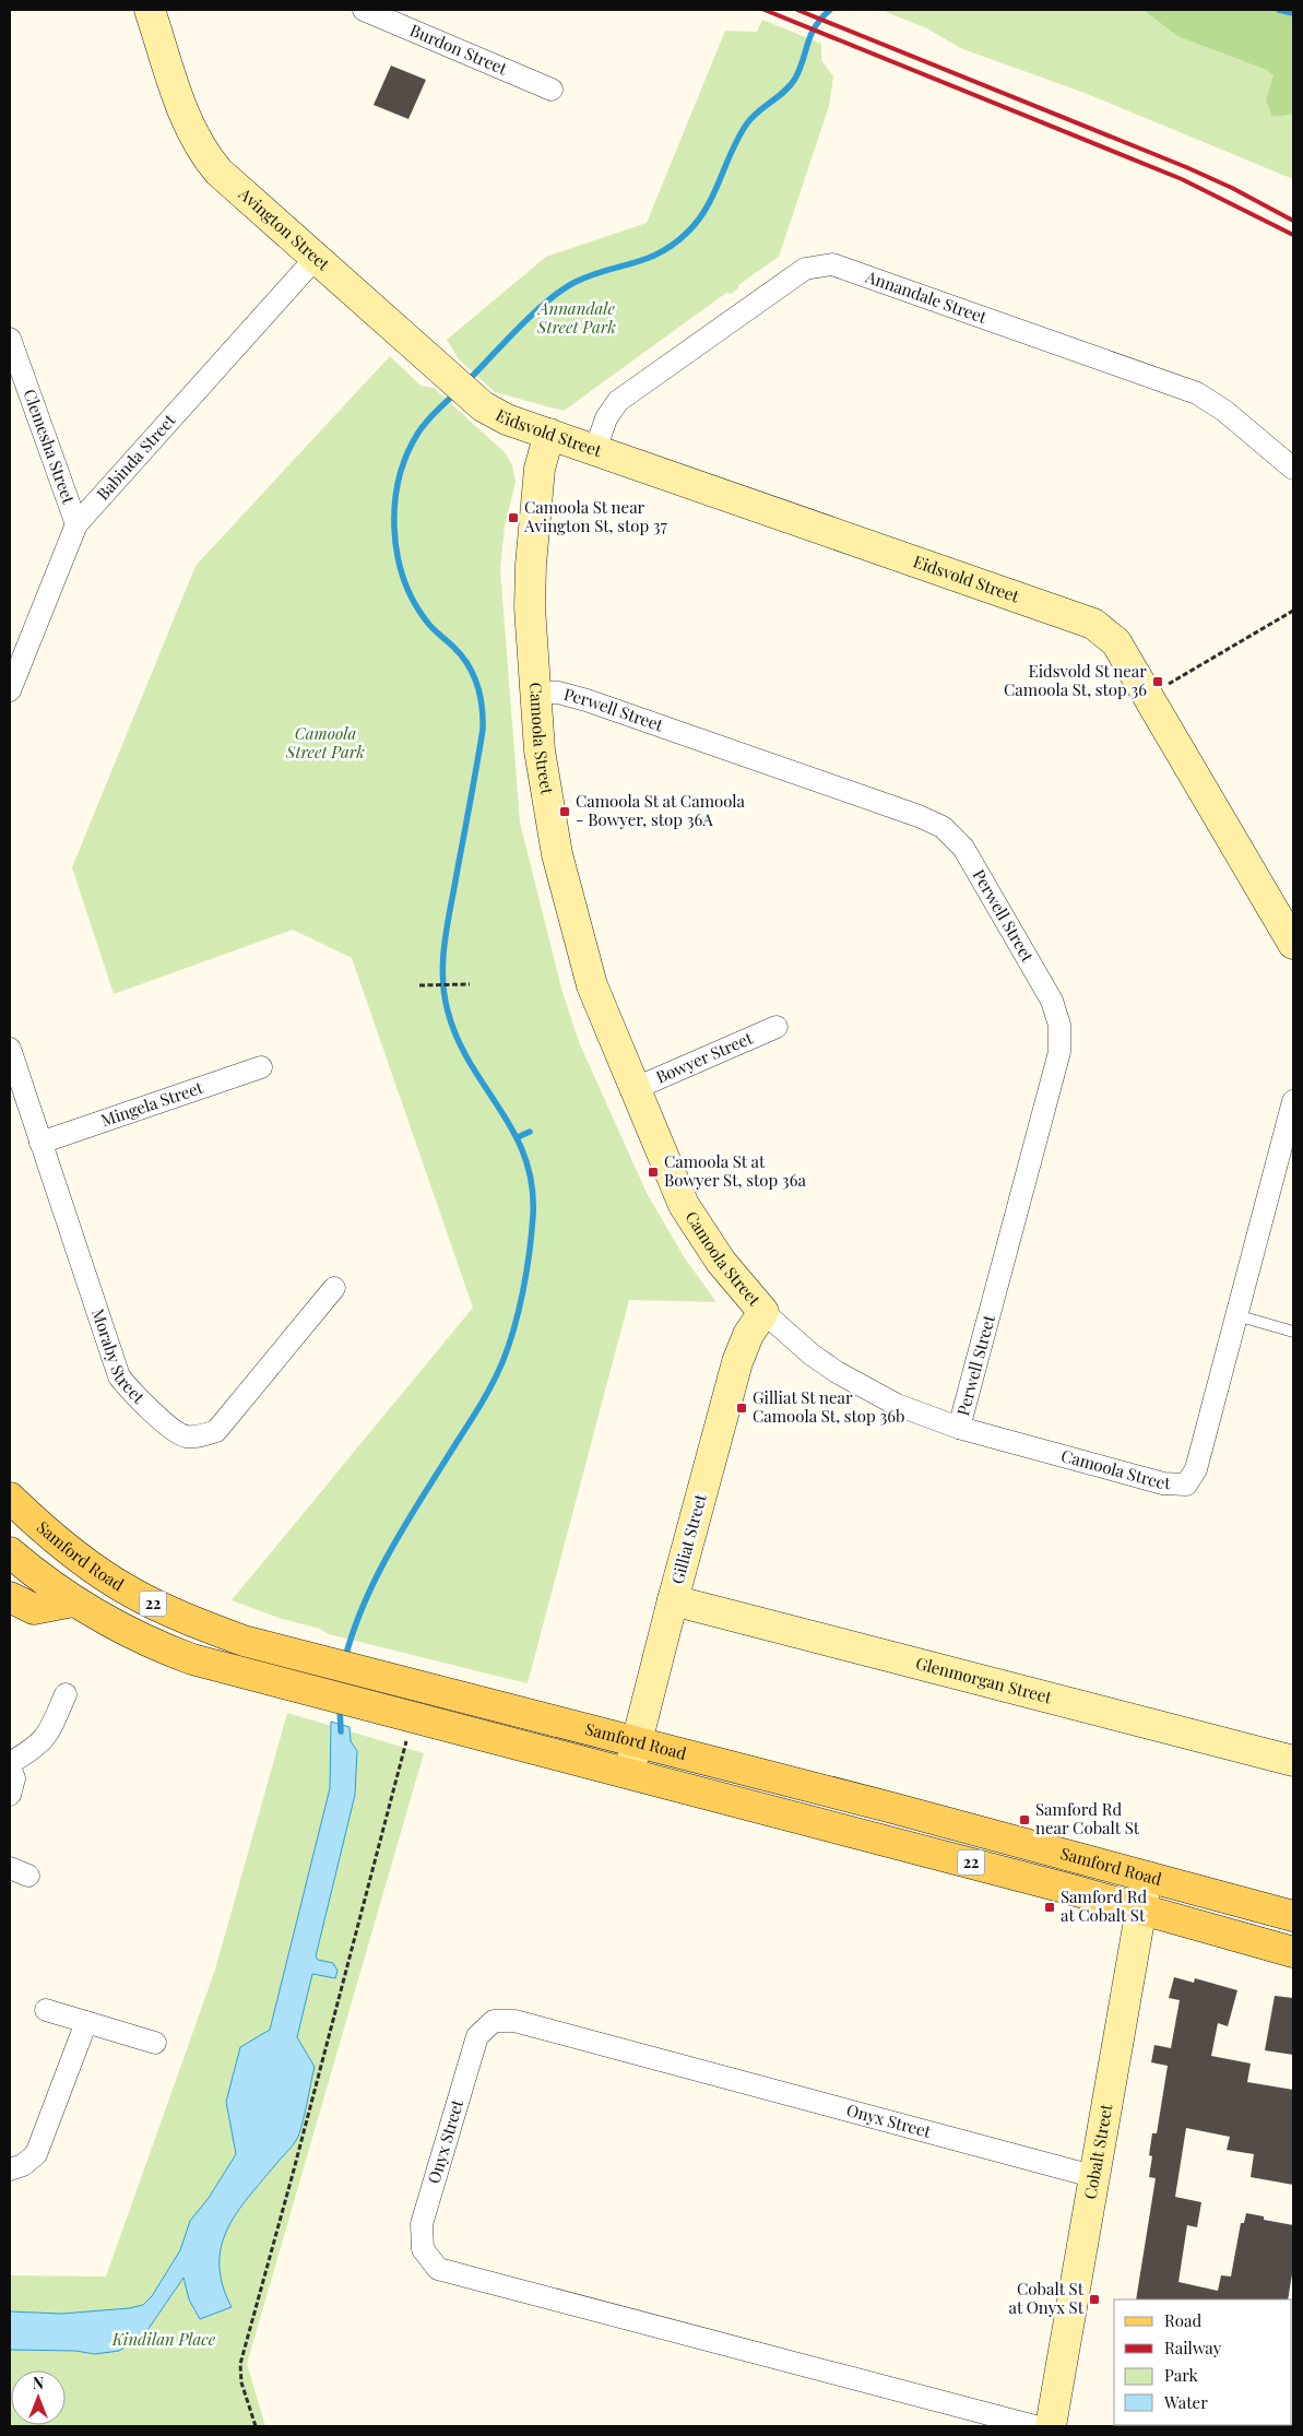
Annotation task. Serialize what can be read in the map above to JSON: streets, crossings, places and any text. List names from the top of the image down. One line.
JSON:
{"streets":{"main road":["Samford Road","22"],"street":["Burdon Street","Avington Street","Annandale Street","Eidsvold Street","Clemesha Street","Babinda Street","Perwell Street","Camoola Street","Bowyer Street","Mingela Street","Moraby Street","Gilliat Street","Glenmorgan Street","Onyx Street","Cobalt Street"]},"crossings":[["Avington Street","Eidsvold Street"],["Avington Street","Babinda Street"],["Annandale Street","Eidsvold Street"],["Eidsvold Street","Camoola Street"],["Clemesha Street","Babinda Street"],["Perwell Street","Camoola Street"],["Camoola Street","Bowyer Street"],["Camoola Street","Gilliat Street"],["Mingela Street","Moraby Street"],["Gilliat Street","Samford Road"],["Gilliat Street","Glenmorgan Street"],["Samford Road","Cobalt Street"],["Onyx Street","Cobalt Street"]],"parks":["Annandale Street Park","Camoola Street Park","Kindilan Place"],"places":{"transit":["Camoola St near Avington St, stop 37","Eidsvold St near Camoola St, stop 36","Camoola St at Camoola - Bowyer, stop 36A","Camoola St at Bowyer St, stop 36a","Gilliat St near Camoola St, stop 36b","Samford Rd near Cobalt St","Samford Rd at Cobalt St","Cobalt St at Onyx St"]},"legend":["Road","Railway","Park","Water"],"north":"top"}
